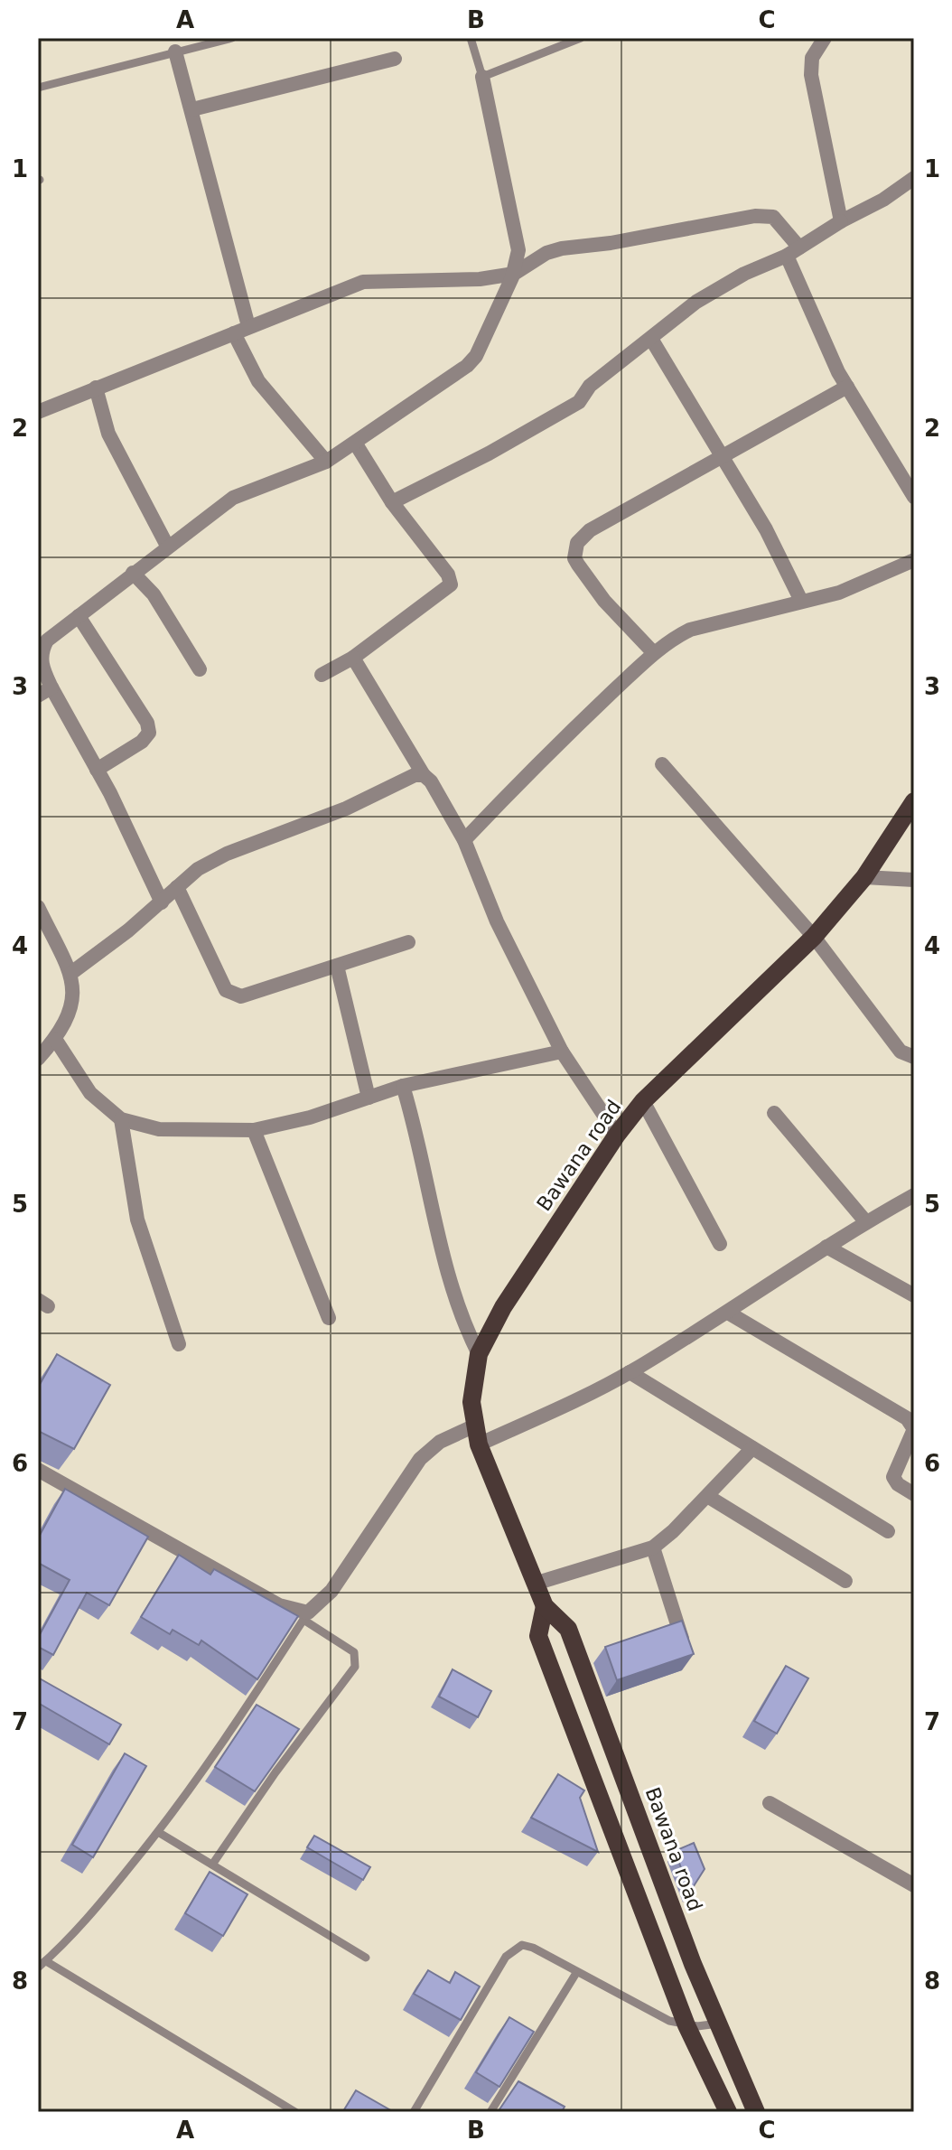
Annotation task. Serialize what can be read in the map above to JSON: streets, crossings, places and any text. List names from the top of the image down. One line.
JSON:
{"streets":{"main road":["Bawana road"]},"grid":{"columns":["A","B","C"],"rows":["1","2","3","4","5","6","7","8"]}}
